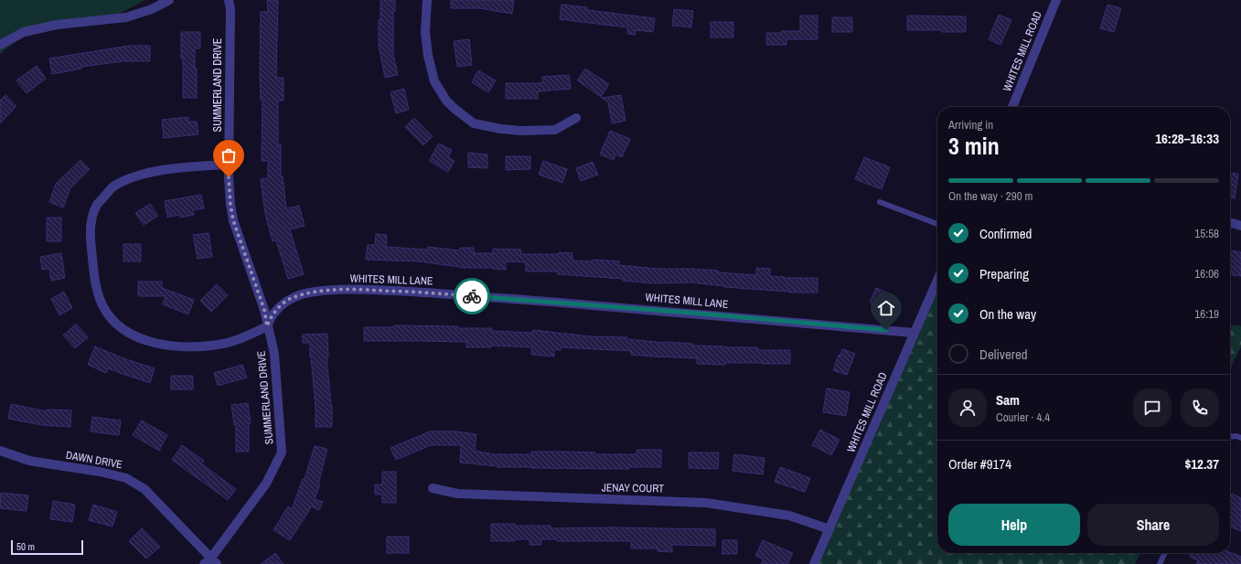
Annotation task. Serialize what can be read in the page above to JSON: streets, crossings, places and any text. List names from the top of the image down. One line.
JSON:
{"streets":{"street":["WHITES MILL ROAD","SUMMERLAND DRIVE","WHITES MILL LANE","DAWN DRIVE","JENAY COURT"]},"crossings":[["WHITES MILL ROAD","WHITES MILL LANE"],["WHITES MILL ROAD","JENAY COURT"],["SUMMERLAND DRIVE","WHITES MILL LANE"],["SUMMERLAND DRIVE","DAWN DRIVE"]],"scale_bar":"50 m","page":{"heading":["3 min","Arriving in","16:28–16:33"],"panel":["Sam","Courier · 4.4","Order #9174","$12.37"],"bar":"On the way · 290 m","list":[["Confirmed","15:58"],["Preparing","16:06"],["On the way","16:19"],"Delivered"],"buttons":["Help","Share"],"scale":"50 m"}}
